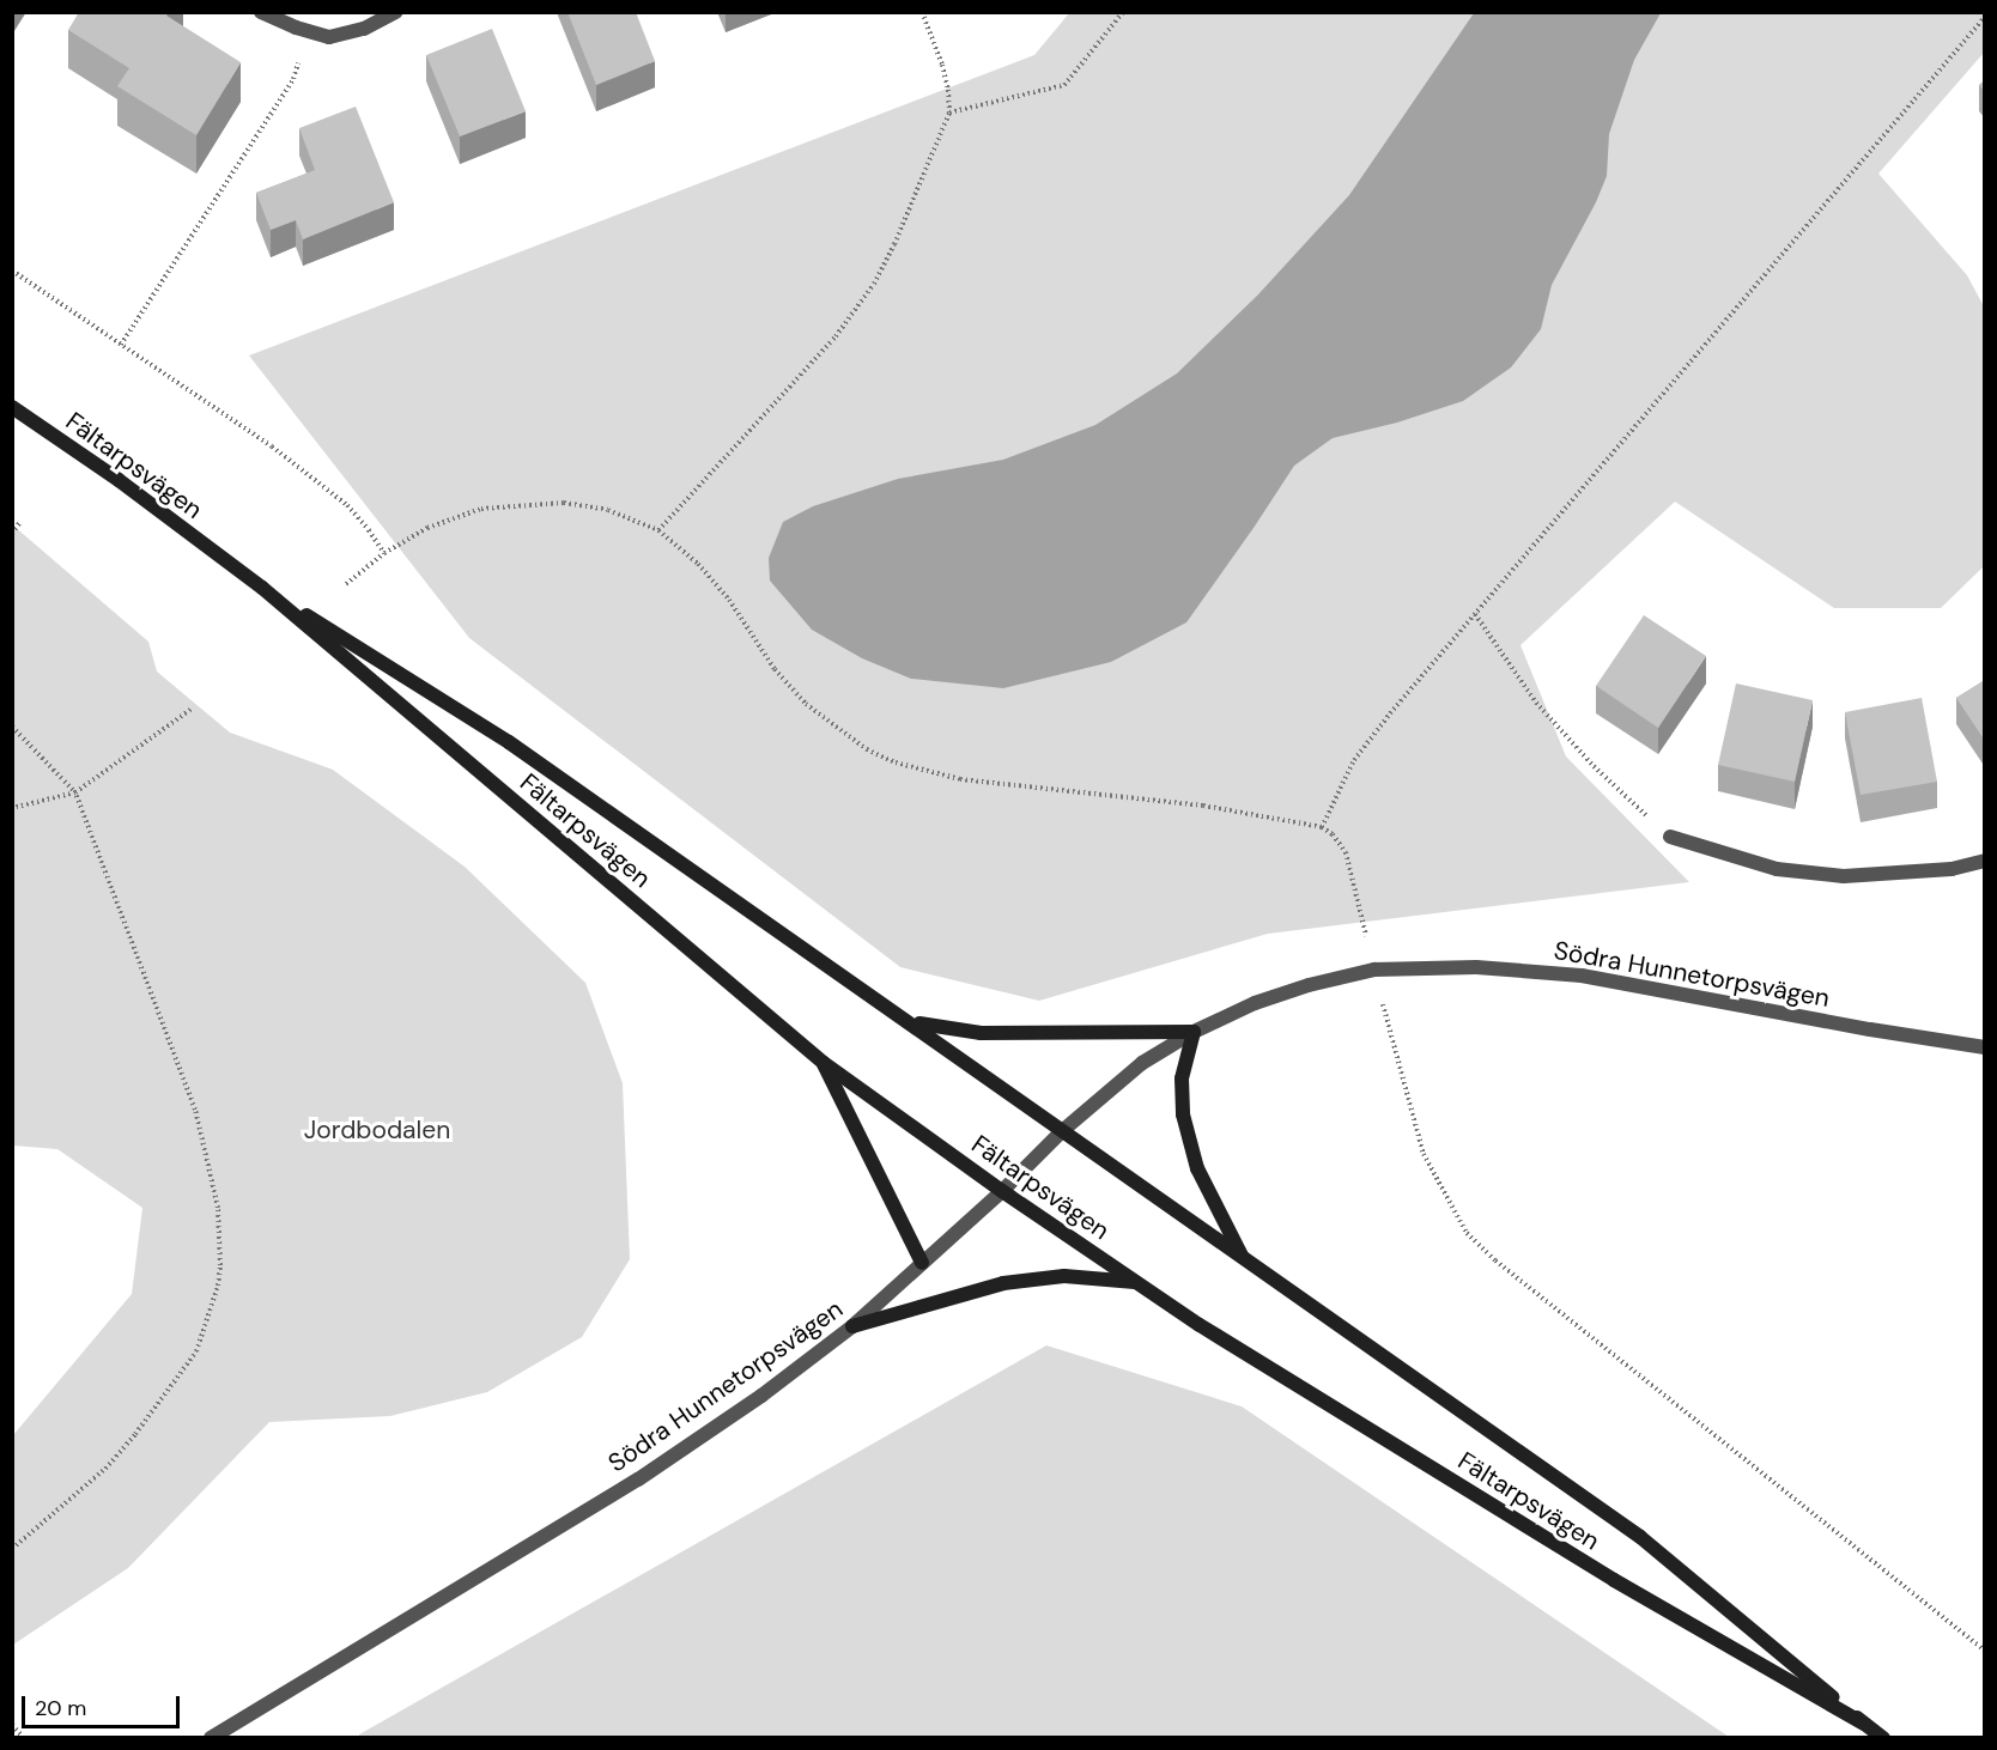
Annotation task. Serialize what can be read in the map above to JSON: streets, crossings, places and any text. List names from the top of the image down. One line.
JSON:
{"streets":{"main road":["Fältarpsvägen"],"street":["Södra Hunnetorpsvägen"]},"crossings":[["Fältarpsvägen","Södra Hunnetorpsvägen"]],"parks":["Jordbodalen"],"scale_bar":"20 m"}
